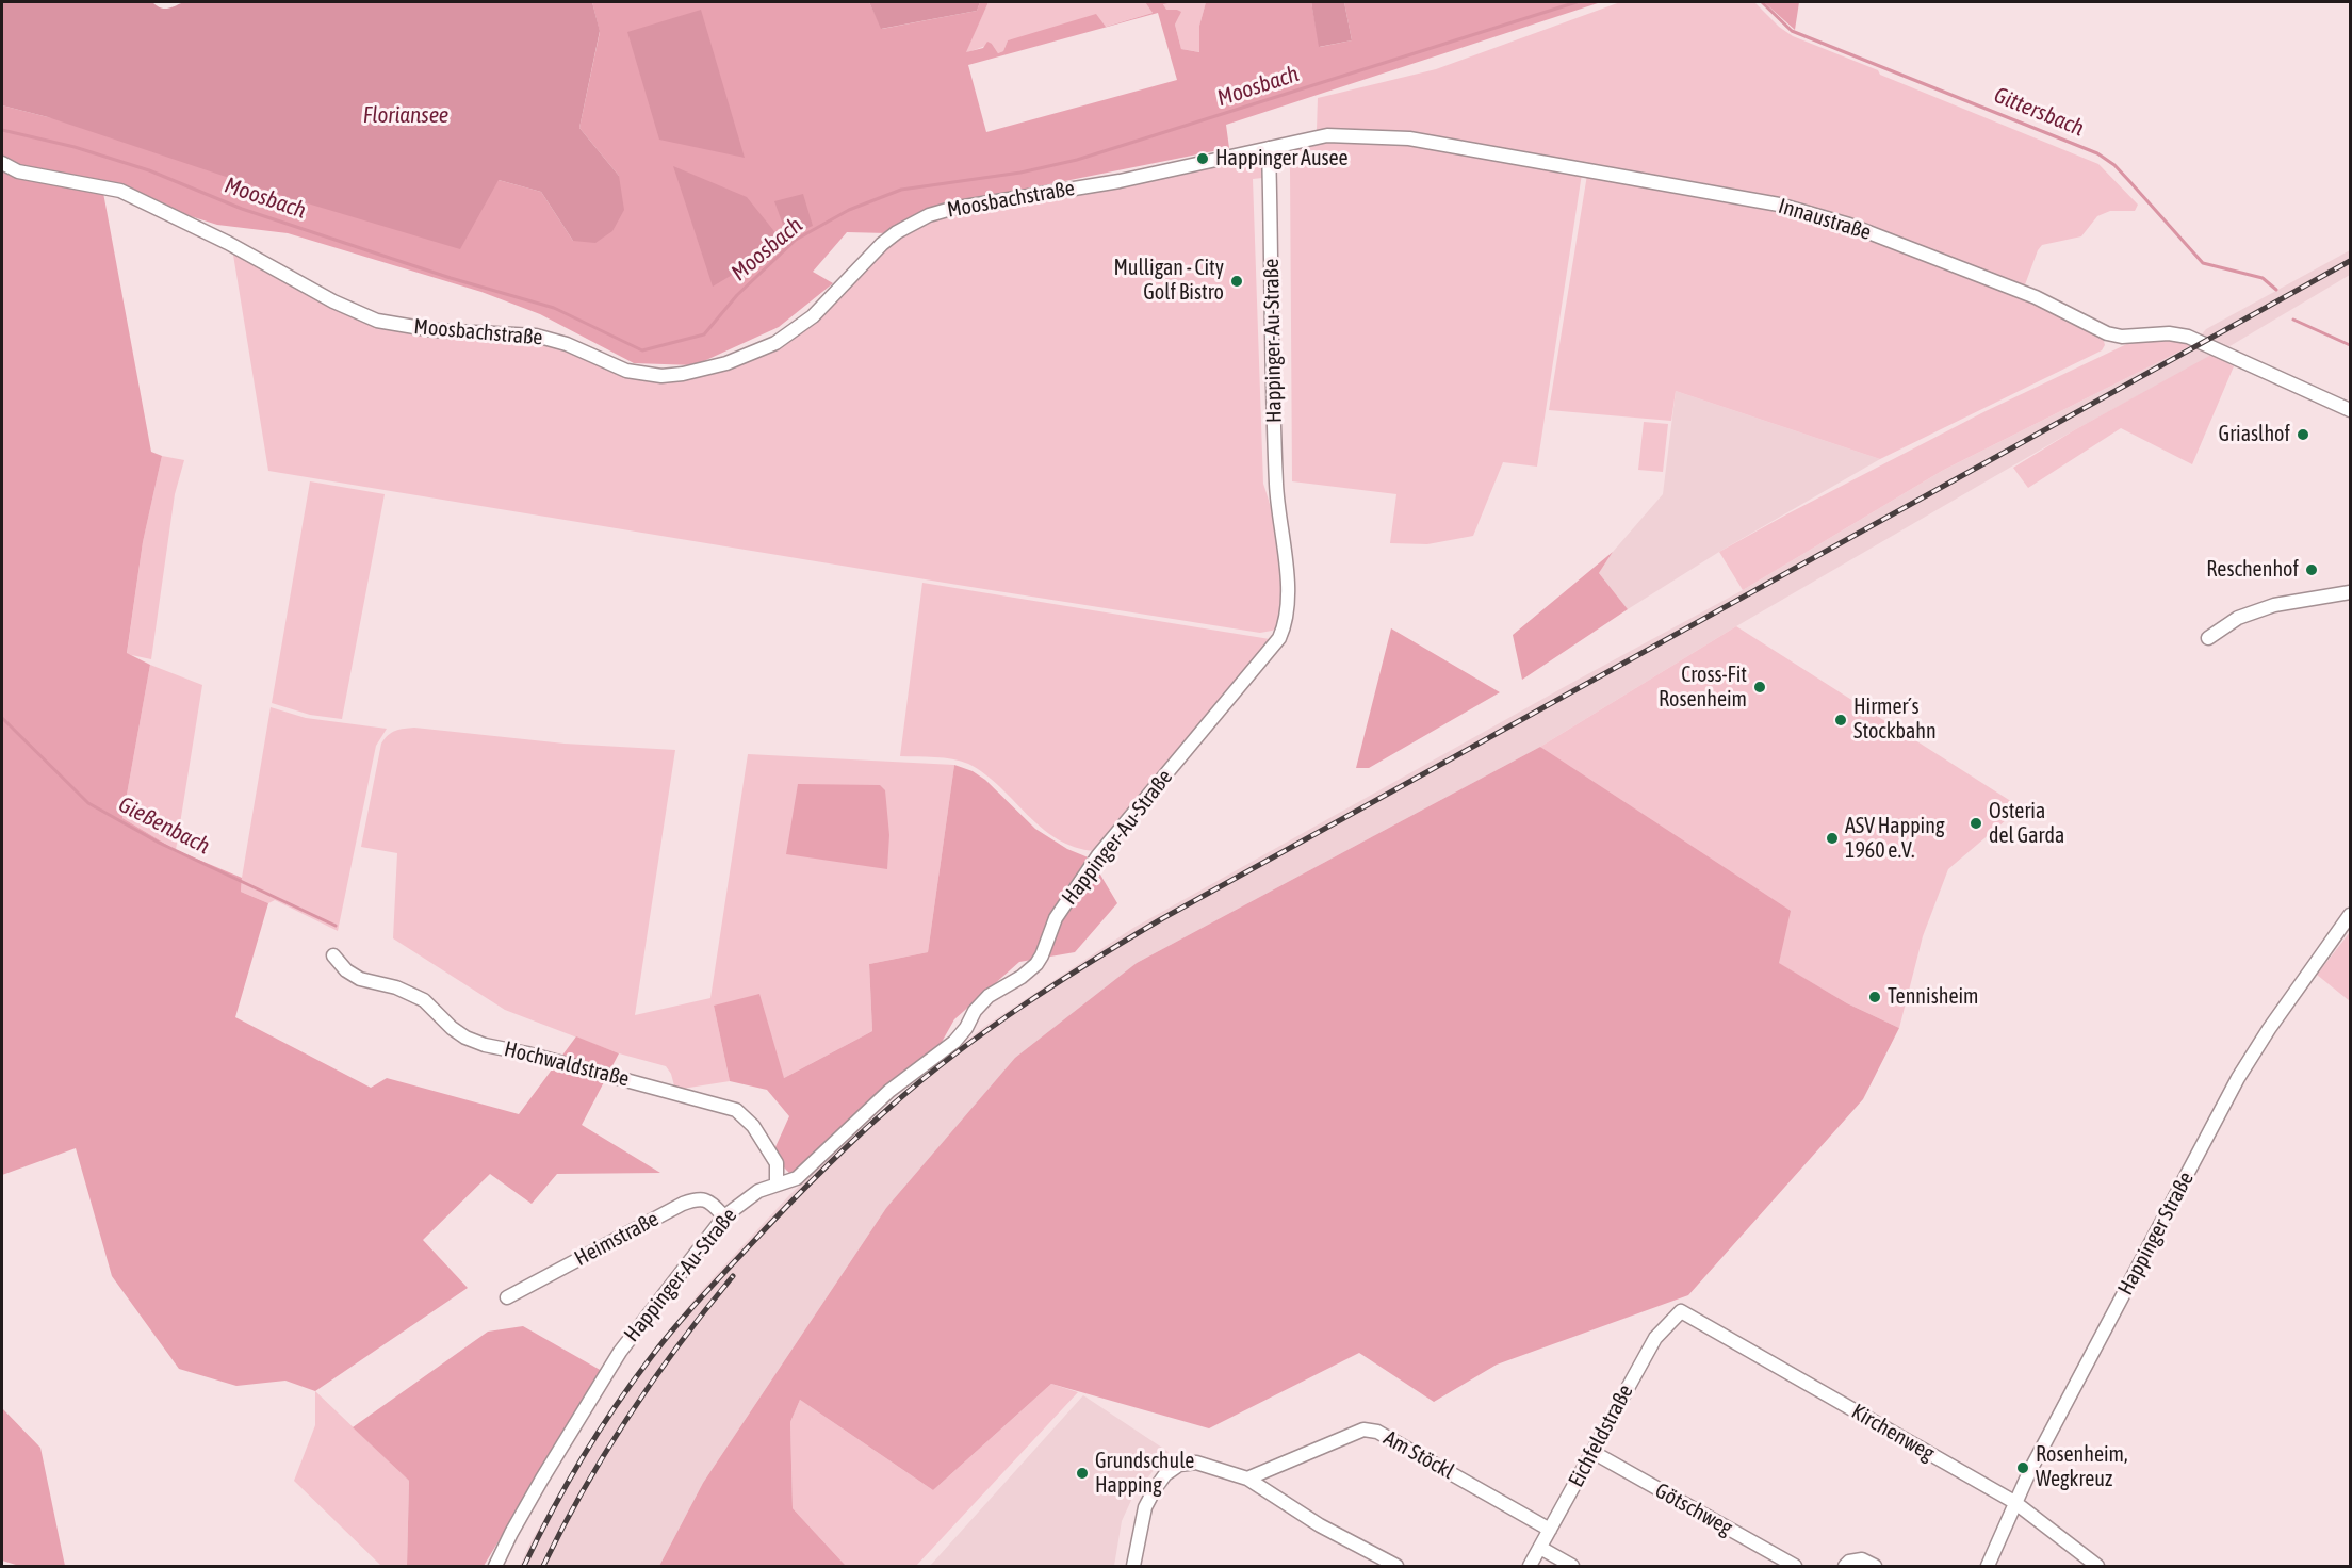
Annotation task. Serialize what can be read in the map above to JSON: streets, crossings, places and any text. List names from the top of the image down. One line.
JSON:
{"streets":{"street":["Moosbachstraße","Innaustraße","Happinger-Au-Straße","Hochwaldstraße","Happinger Straße","Heimstraße","Kirchenweg","Eichfeldstraße","Am Stöckl","Götschweg"]},"crossings":[["Moosbachstraße","Innaustraße"],["Moosbachstraße","Happinger-Au-Straße"],["Innaustraße","Happinger-Au-Straße"],["Happinger-Au-Straße","Hochwaldstraße"],["Happinger-Au-Straße","Heimstraße"],["Happinger Straße","Kirchenweg"],["Kirchenweg","Eichfeldstraße"],["Eichfeldstraße","Am Stöckl"],["Eichfeldstraße","Götschweg"]],"water":["Moosbach","Gittersbach","Floriansee","Gießenbach"],"places":["Happinger Ausee","Mulligan - City Golf Bistro","Griaslhof","Reschenhof","Cross-Fit Rosenheim","Hirmer´s Stockbahn","Osteria del Garda","ASV Happing 1960 e.V.","Tennisheim","Rosenheim, Wegkreuz","Grundschule Happing"]}
